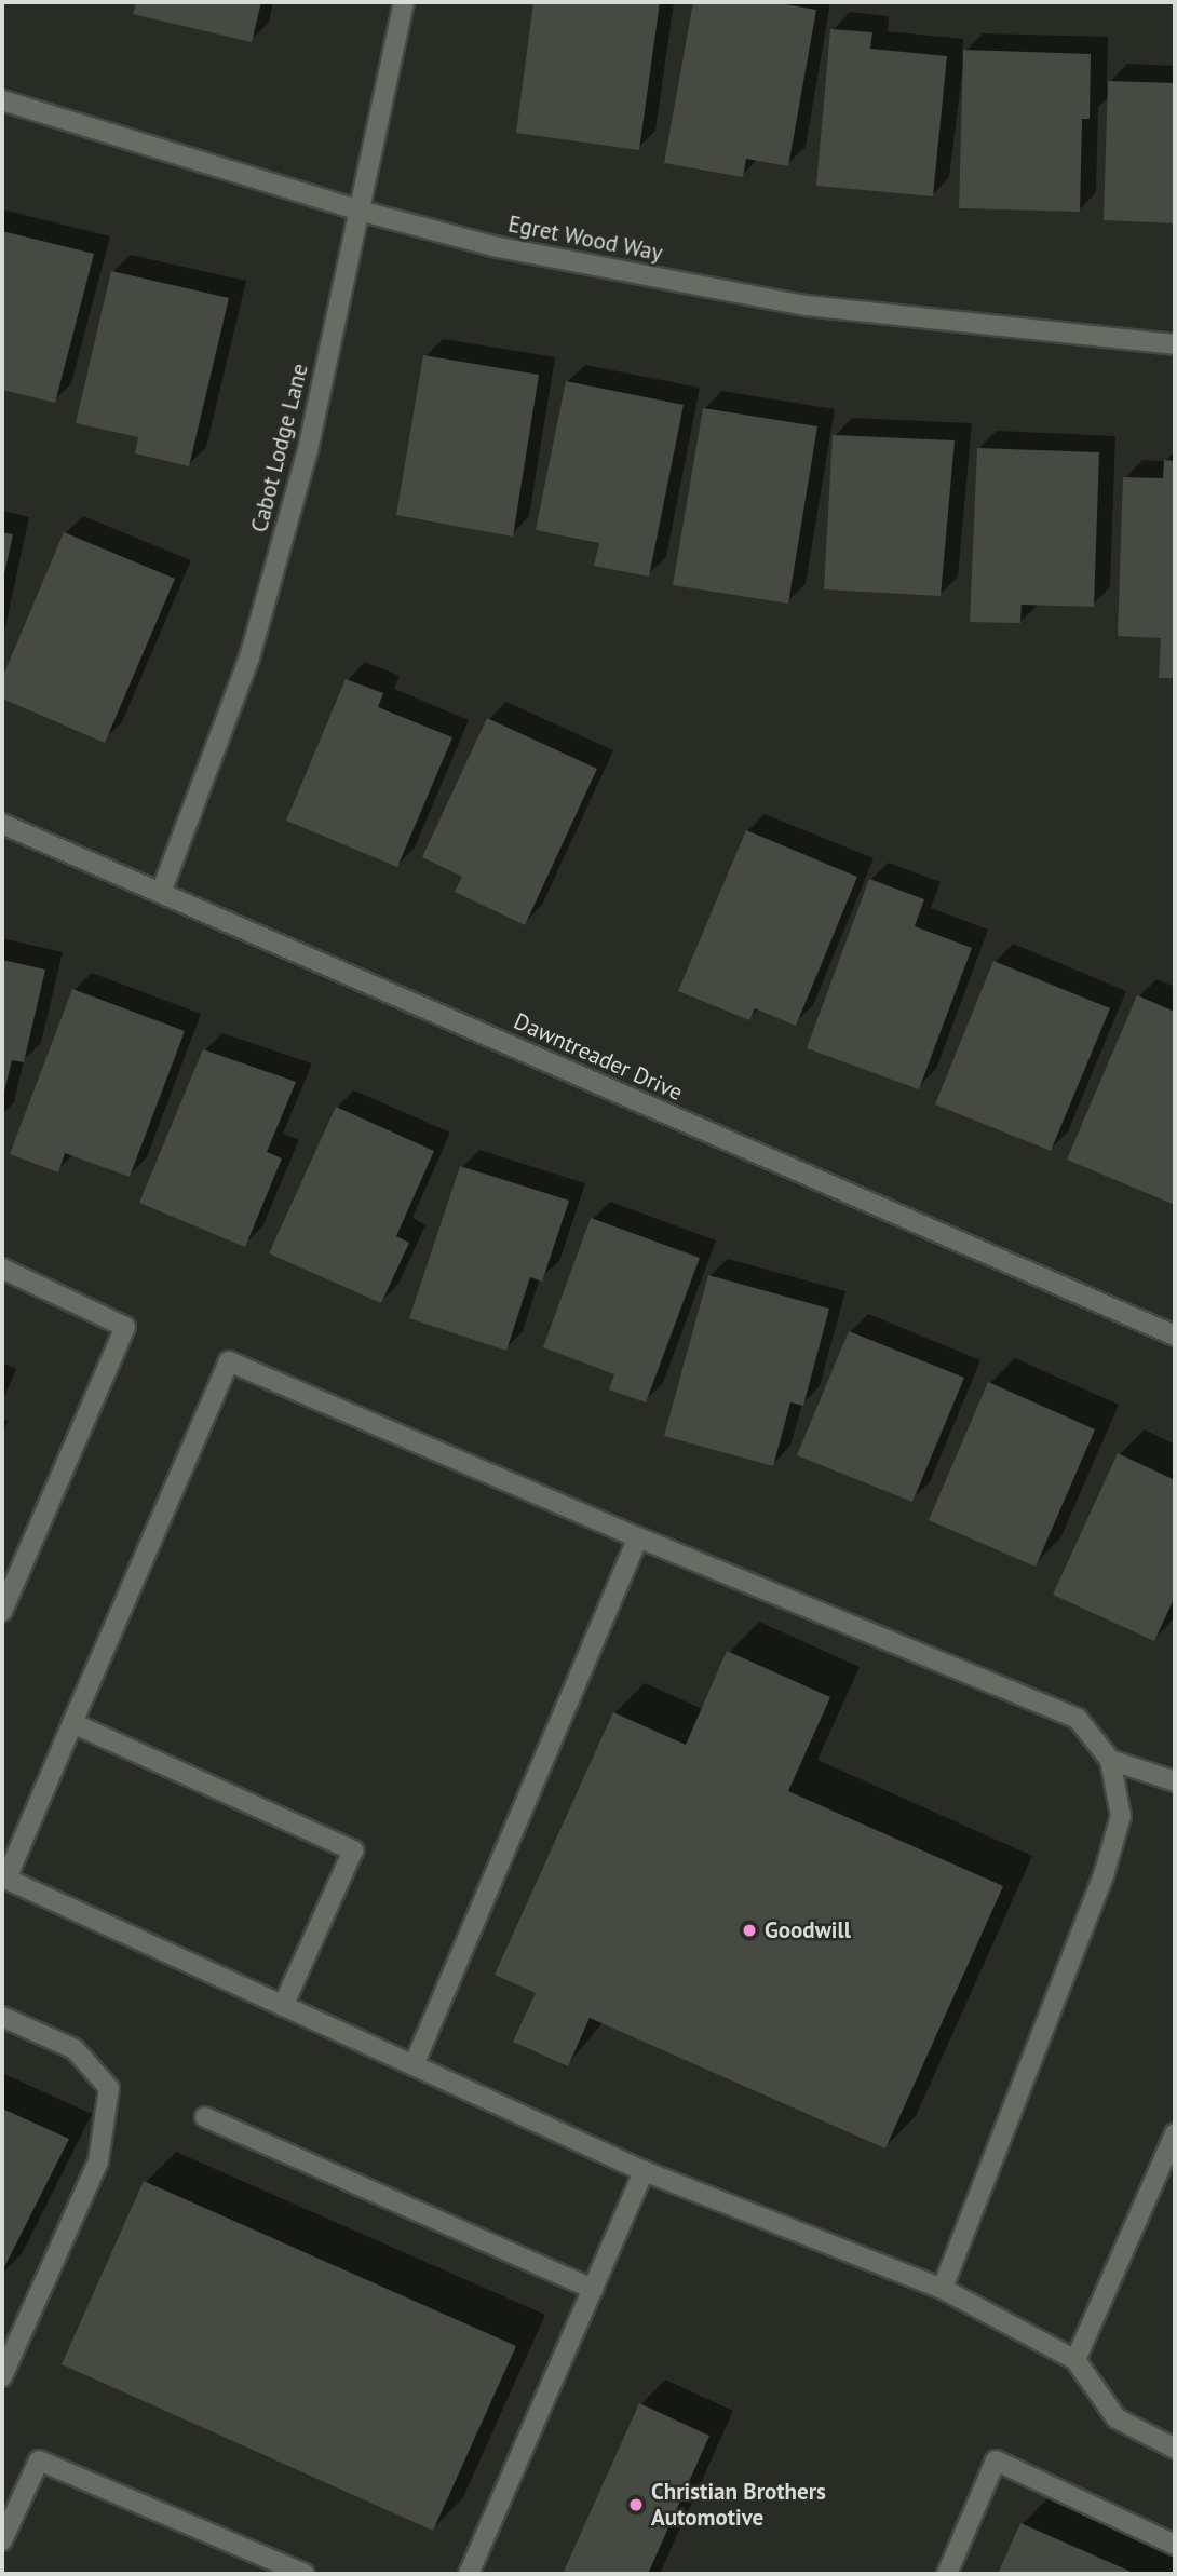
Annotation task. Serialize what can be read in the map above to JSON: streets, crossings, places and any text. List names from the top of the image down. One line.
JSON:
{"streets":{"street":["Egret Wood Way","Cabot Lodge Lane","Dawntreader Drive"]},"crossings":[["Egret Wood Way","Cabot Lodge Lane"],["Cabot Lodge Lane","Dawntreader Drive"]],"places":["Goodwill","Christian Brothers Automotive"]}
